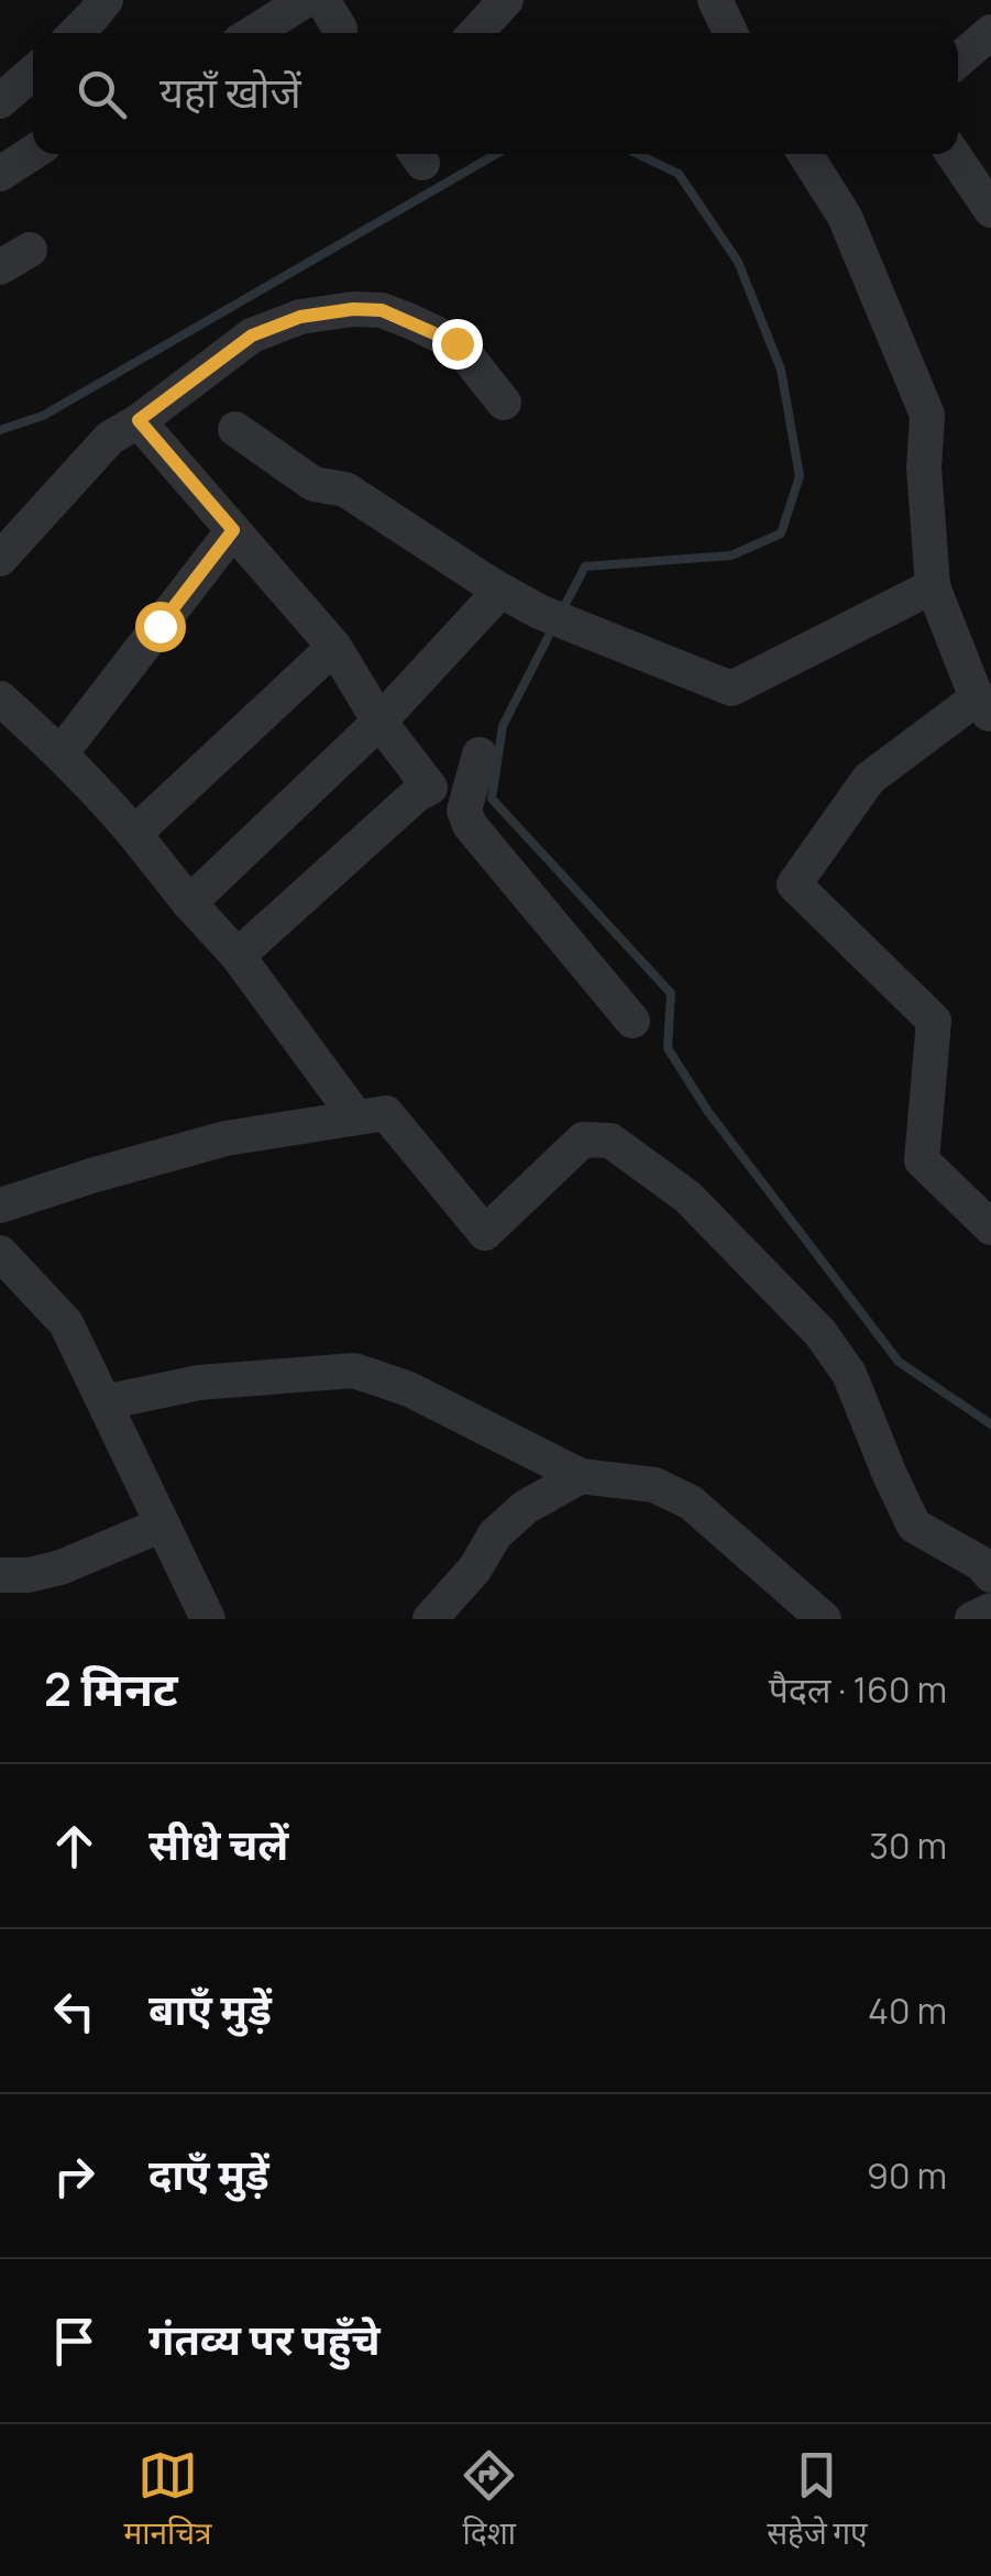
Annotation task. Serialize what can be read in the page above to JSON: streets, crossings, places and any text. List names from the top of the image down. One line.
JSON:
{"page":{"search":"यहाँ खोजें","heading":["2 मिनट","पैदल · 160 m"],"list":[["सीधे चलें","30 m"],["बाएँ मुड़ें","40 m"],["दाएँ मुड़ें","90 m"],"गंतव्य पर पहुँचे"],"nav":["मानचित्र","दिशा","सहेजे गए"]}}
